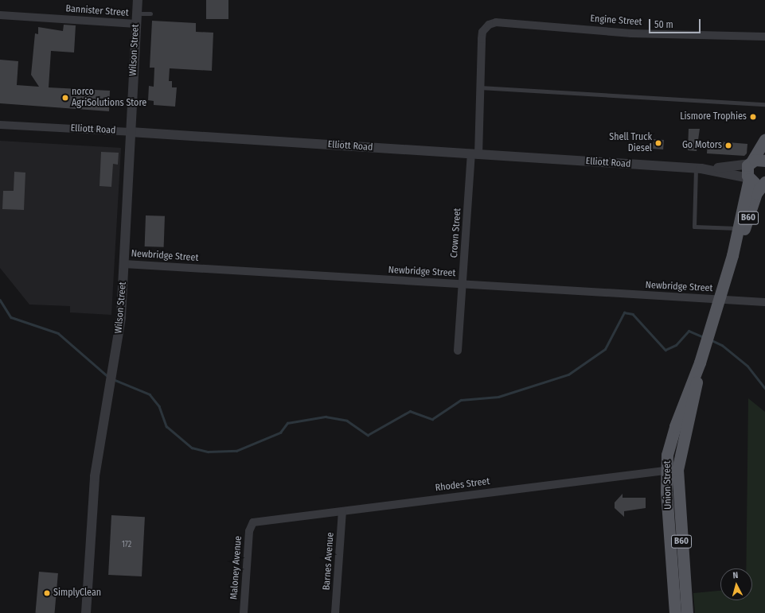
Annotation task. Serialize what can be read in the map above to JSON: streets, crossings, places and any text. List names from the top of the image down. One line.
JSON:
{"streets":{"main road":["B60","Union Street"],"street":["Bannister Street","Engine Street","Wilson Street","Elliott Road","Crown Street","Newbridge Street","Rhodes Street","Barnes Avenue","Maloney Avenue"]},"crossings":[["Bannister Street","Wilson Street"],["Engine Street","Crown Street"],["Wilson Street","Elliott Road"],["Wilson Street","Newbridge Street"],["Elliott Road","B60"],["Elliott Road","Crown Street"],["Elliott Road","Union Street"],["B60","Union Street"],["Crown Street","Newbridge Street"],["Newbridge Street","Union Street"],["Rhodes Street","Union Street"],["Rhodes Street","Barnes Avenue"],["Rhodes Street","Maloney Avenue"]],"places":["norco AgriSolutions Store","Lismore Trophies","Shell Truck Diesel","Go Motors","SimplyClean"],"house_numbers":["172"],"scale_bar":"50 m","north":"top"}
